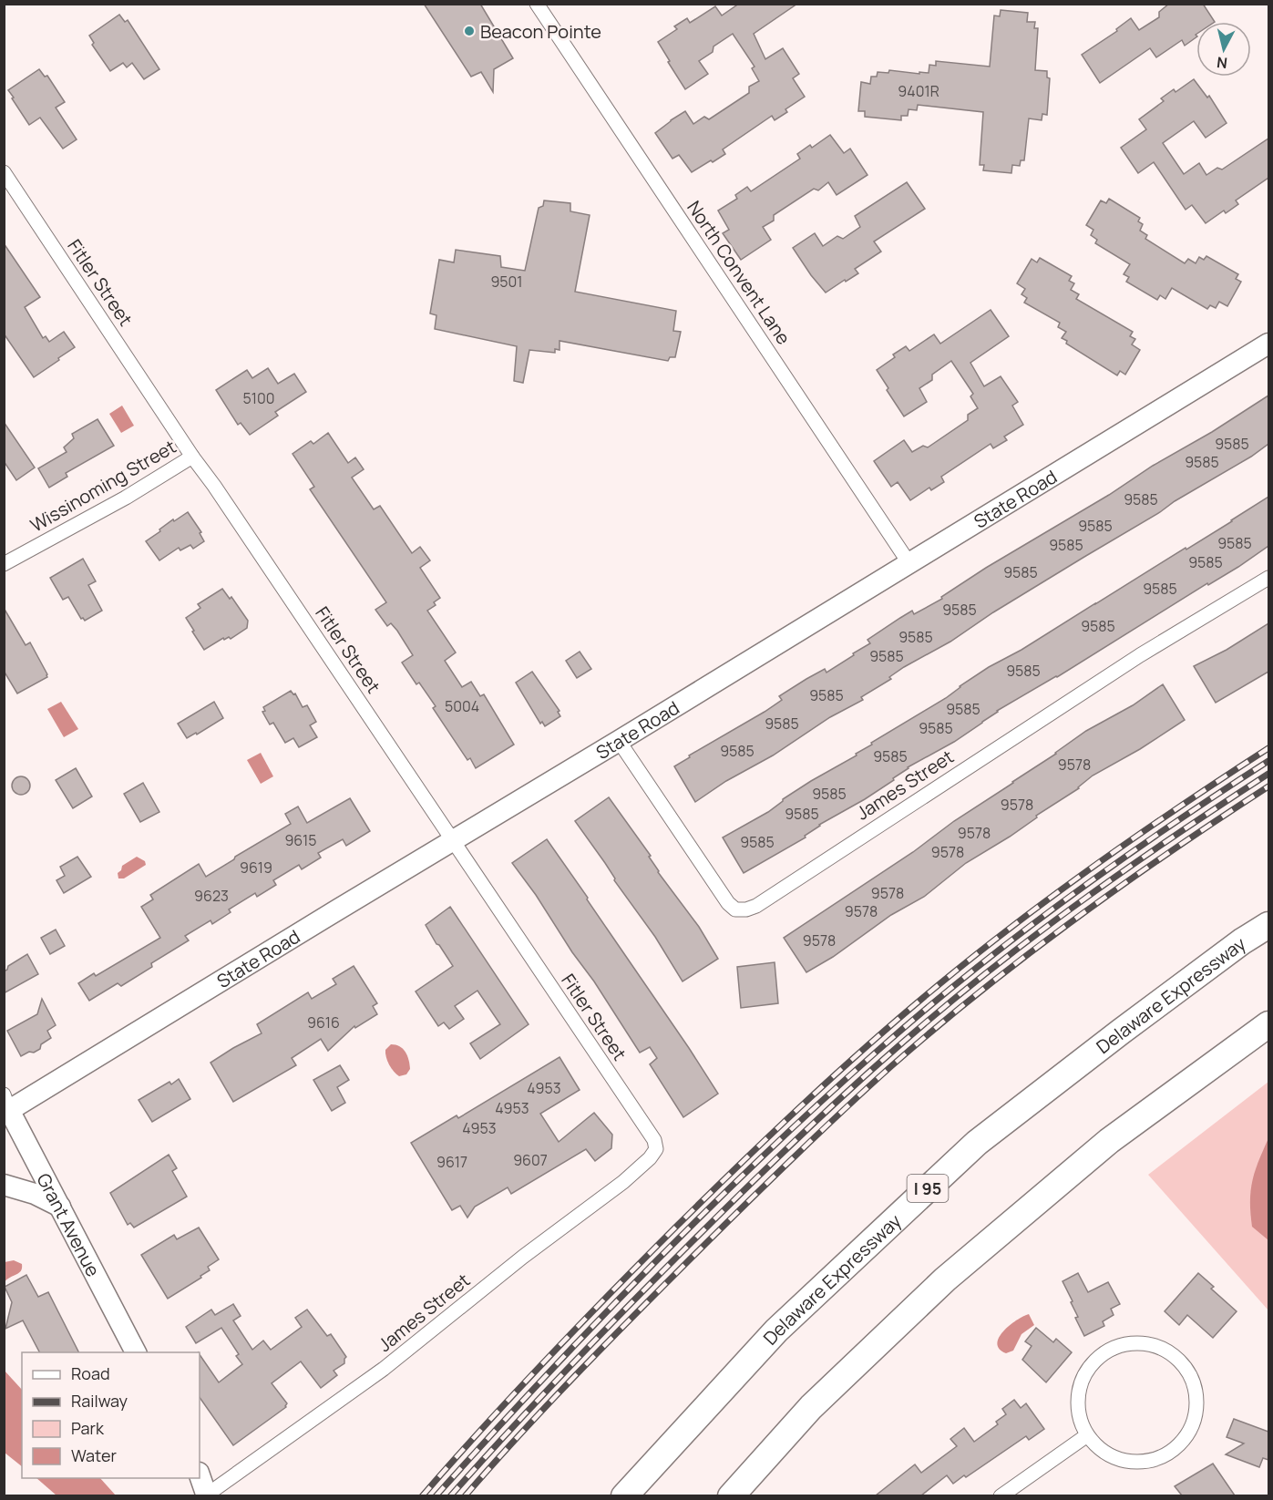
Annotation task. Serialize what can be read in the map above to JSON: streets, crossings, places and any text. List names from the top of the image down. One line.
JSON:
{"streets":{"highway":["Delaware Expressway","I 95"],"main road":["State Road","Grant Avenue"],"street":["North Convent Lane","Fitler Street","Wissinoming Street","James Street"]},"crossings":[["North Convent Lane","State Road"],["Fitler Street","Wissinoming Street"],["Fitler Street","State Road"],["Fitler Street","James Street"],["State Road","James Street"],["State Road","Grant Avenue"]],"places":["Beacon Pointe"],"house_numbers":["9401R","9501","5100","9585","9585","9585","9585","9585","9585","9585","9585","9585","9585","9585","9585","9585","9585","9585","5004","9585","9585","9585","9585","9585","9578","9585","9578","9585","9578","9615","9585","9578","9619","9578","9623","9578","9578","9616","4953","4953","4953","9607","9617"],"legend":["Road","Railway","Park","Water"],"north":"bottom"}
